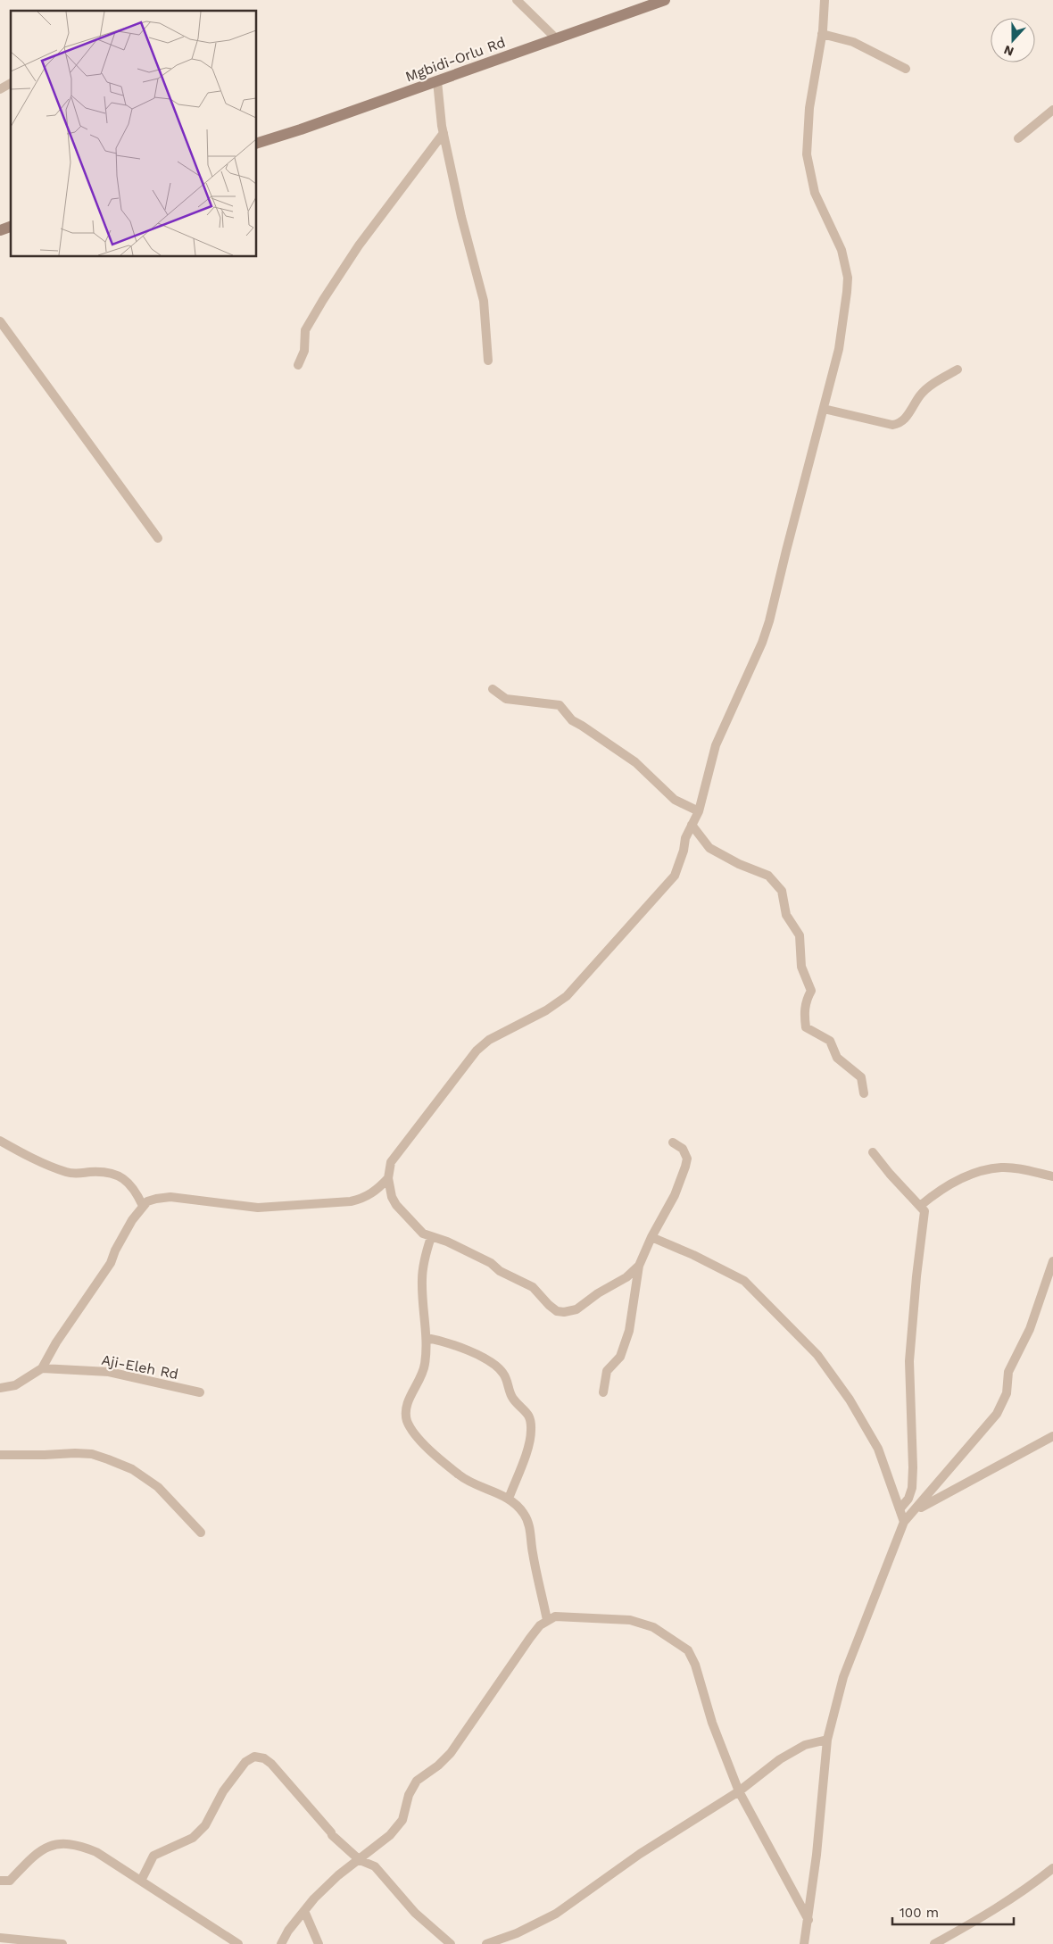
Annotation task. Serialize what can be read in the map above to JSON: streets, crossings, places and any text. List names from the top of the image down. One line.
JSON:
{"streets":{"main road":["Mgbidi-Orlu Rd"],"street":["Aji-Eleh Rd"]},"scale_bar":"100 m","north":"bottom"}
